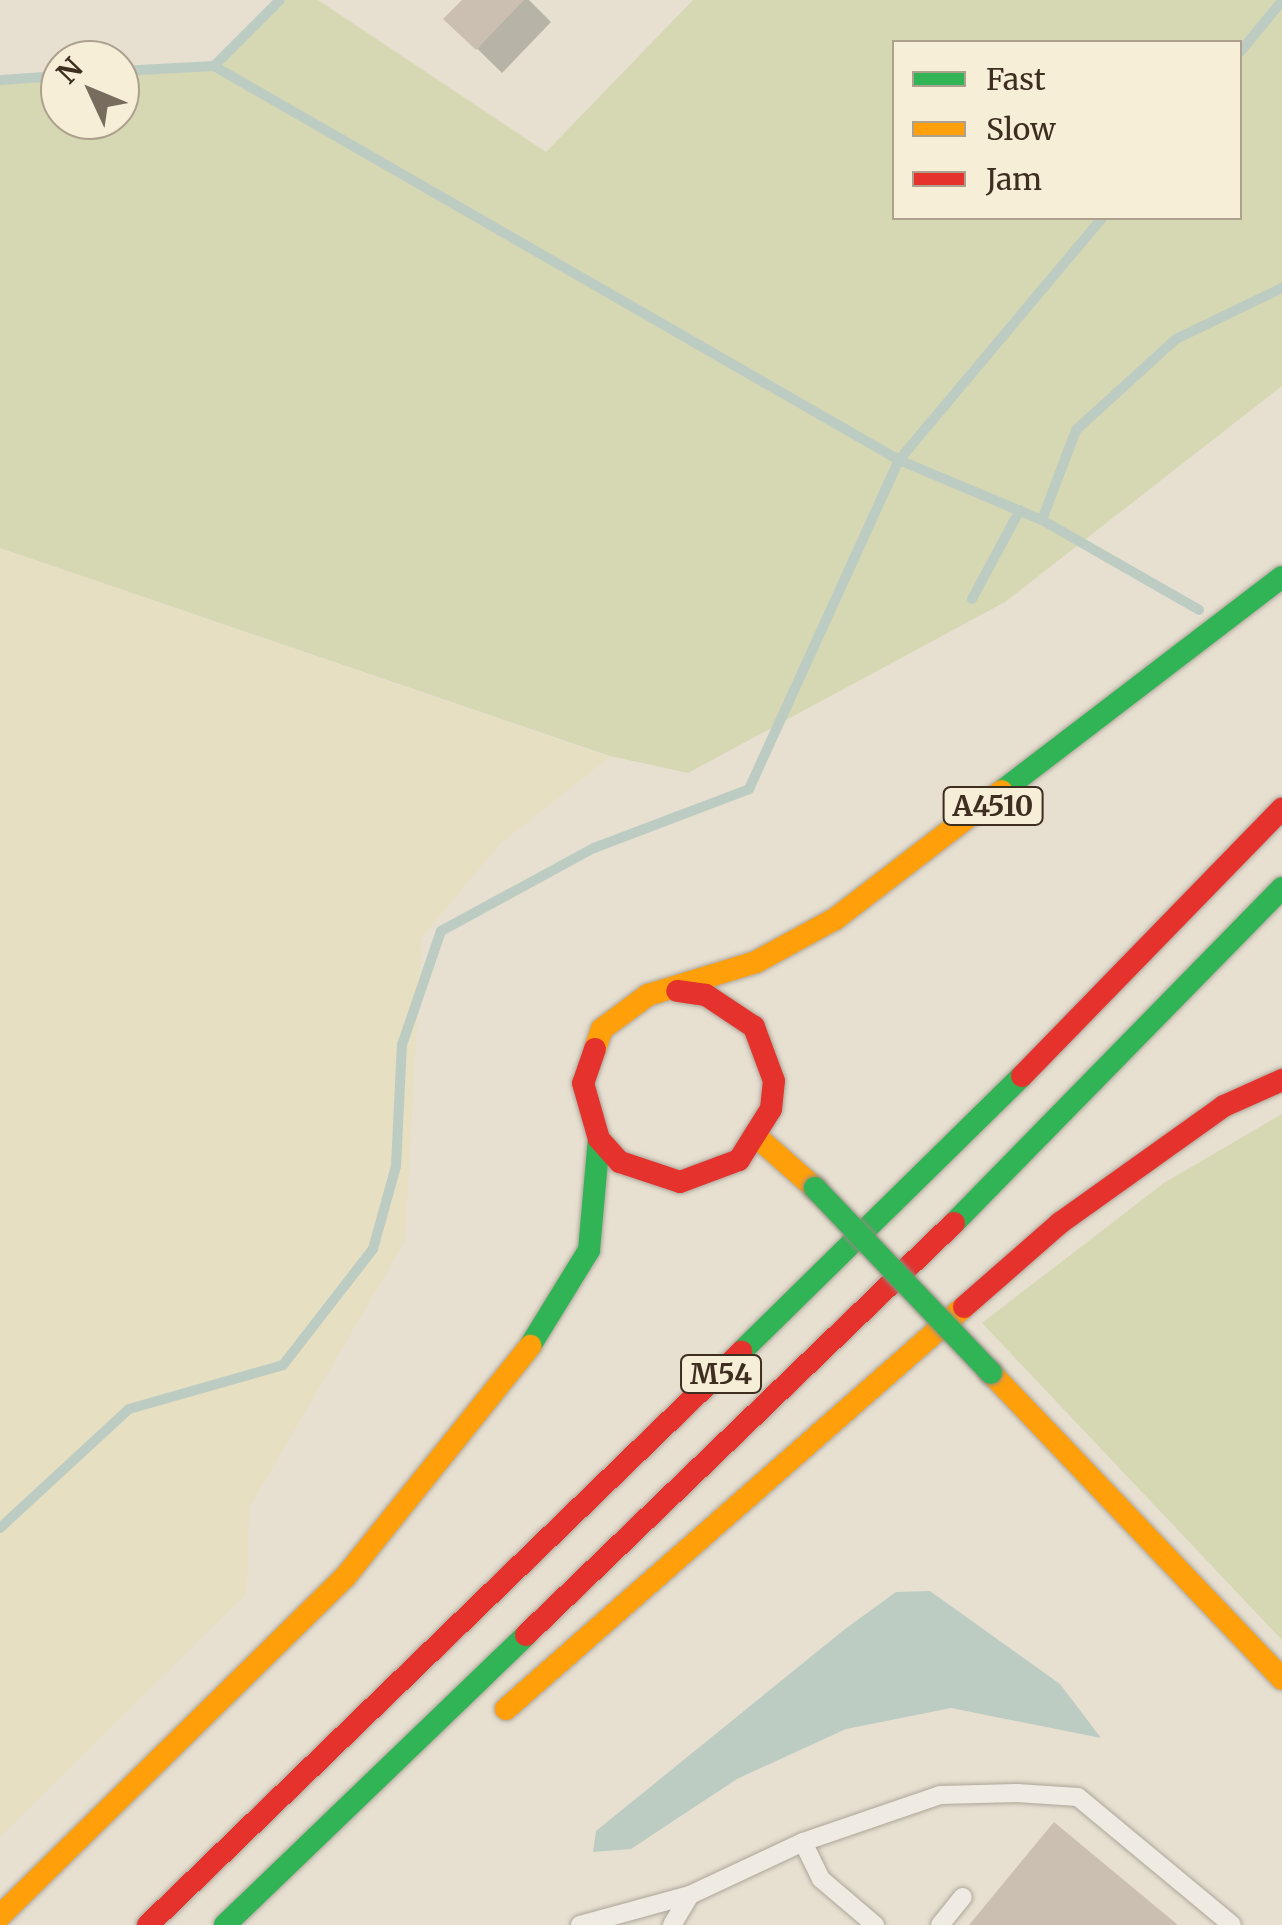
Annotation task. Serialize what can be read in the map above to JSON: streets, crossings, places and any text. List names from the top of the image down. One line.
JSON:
{"streets":{"main road":["A4510","M54"]},"legend":["Fast","Slow","Jam"],"north":"top left"}
